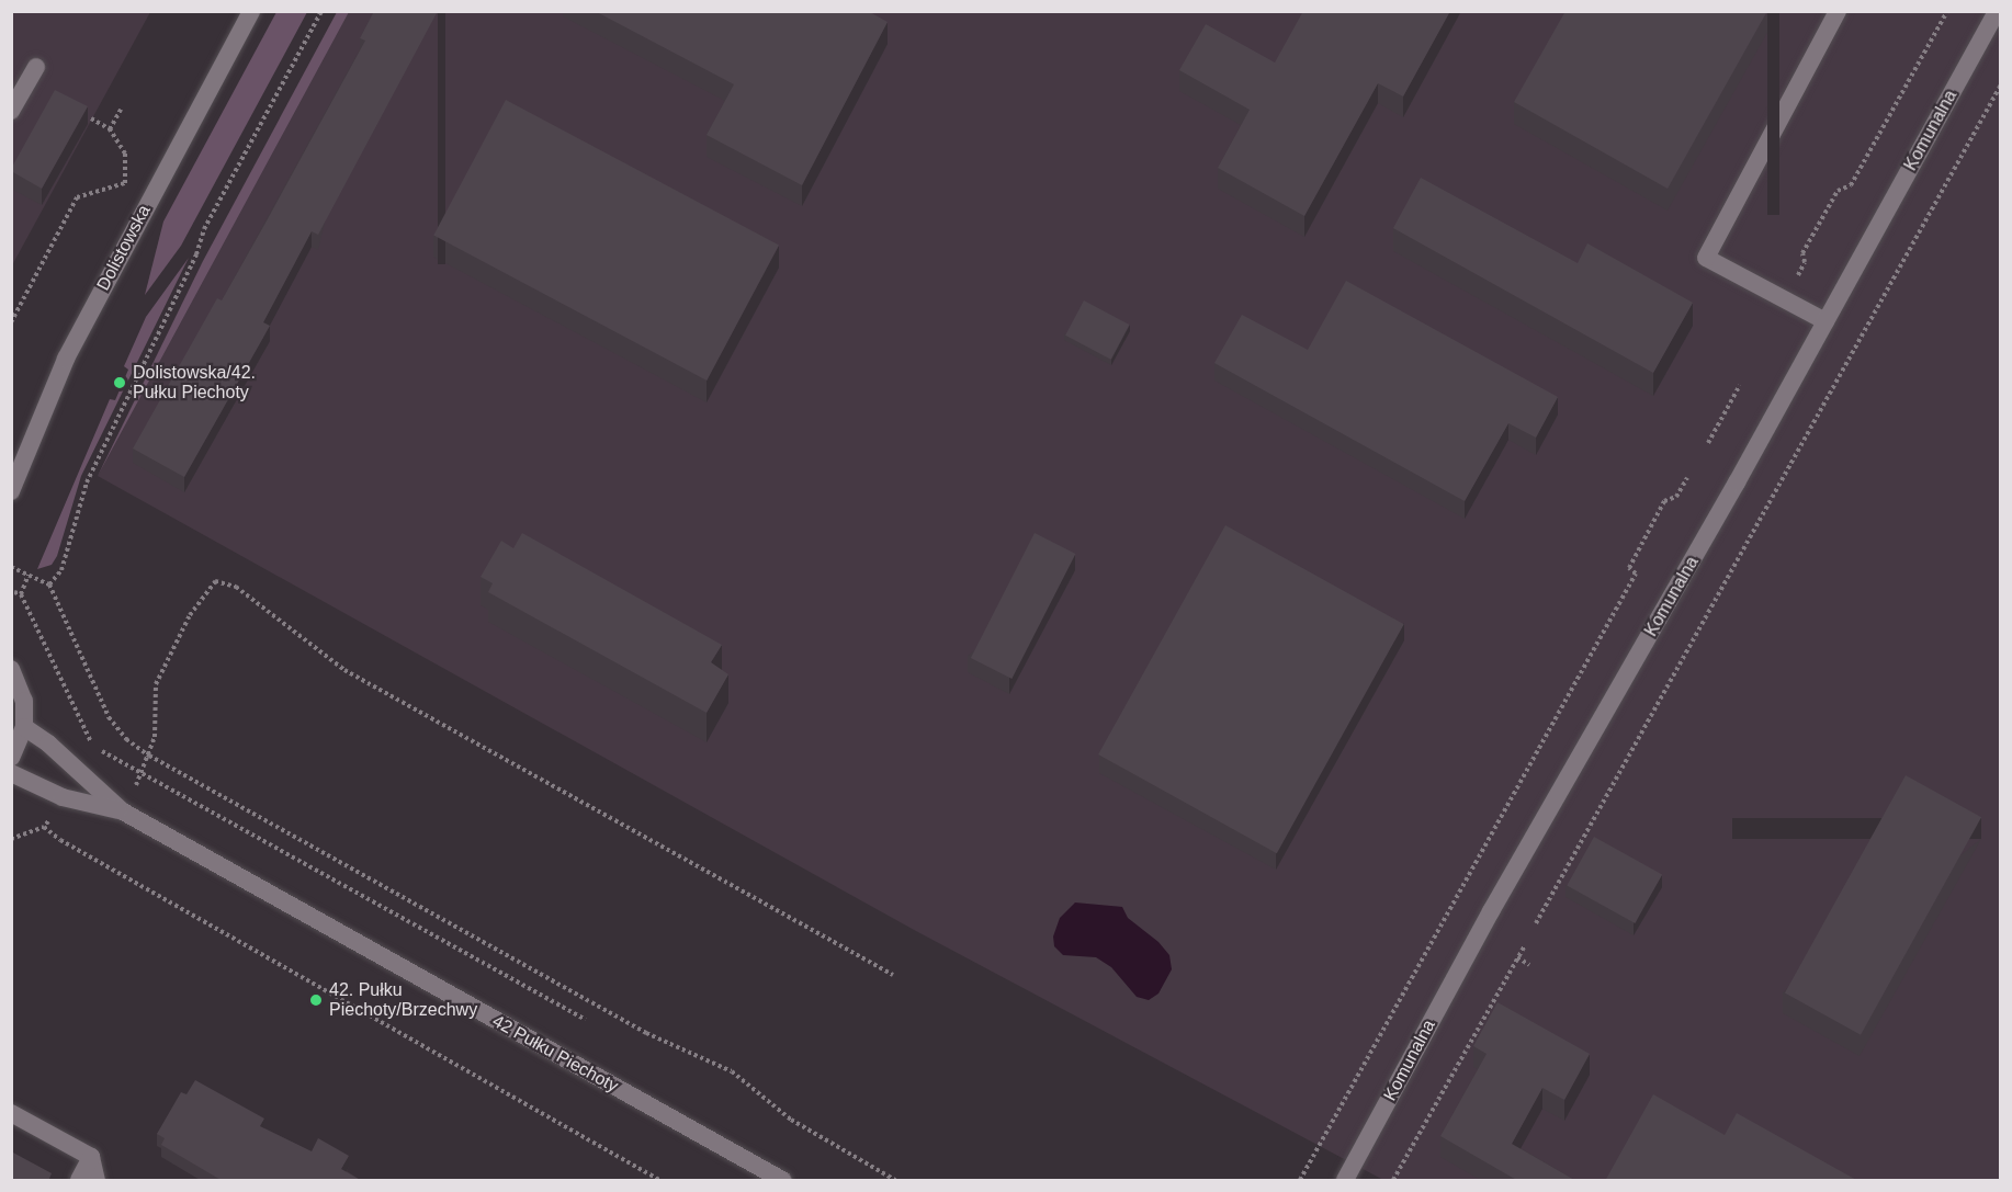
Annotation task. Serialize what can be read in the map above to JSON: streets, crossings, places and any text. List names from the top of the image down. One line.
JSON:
{"streets":{"street":["Komunalna","Dolistowska","42 Pułku Piechoty"]},"places":["Dolistowska/42. Pułku Piechoty","42. Pułku Piechoty/Brzechwy"]}
